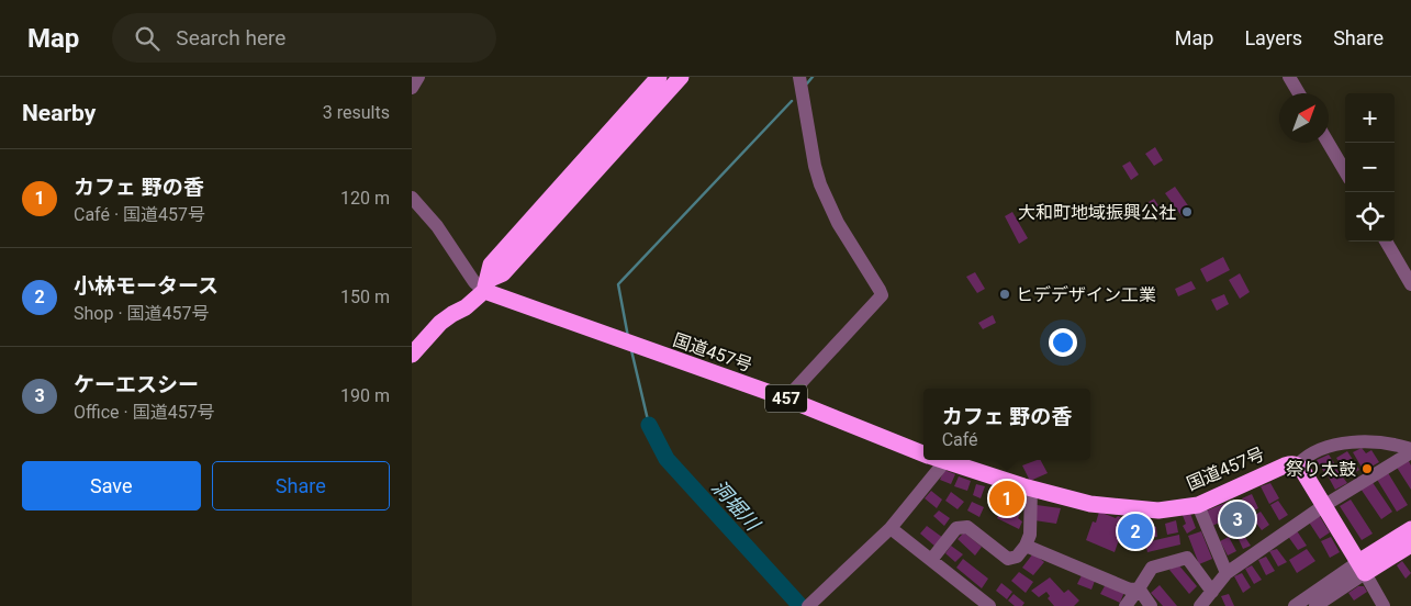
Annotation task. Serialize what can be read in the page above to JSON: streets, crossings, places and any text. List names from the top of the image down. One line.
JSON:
{"streets":{"highway":["国道457号","457"]},"water":["洞堀川"],"places":["大和町地域振興公社","ヒデデザイン工業","祭り太鼓"],"north":"top right","page":{"header":"Map","search":"Search here","nav":["Map","Layers","Share"],"heading":["Nearby","3 results"],"map_buttons":["+","−"],"list":[{"mark":"1","name":"カフェ 野の香","note":"Café · 国道457号","value":"120 m"},{"mark":"2","name":"小林モータース","note":"Shop · 国道457号","value":"150 m"},{"mark":"3","name":"ケーエスシー","note":"Office · 国道457号","value":"190 m"}],"popup":["カフェ 野の香","Café"],"buttons":["Save","Share"],"pins":["1","3","2"]}}
